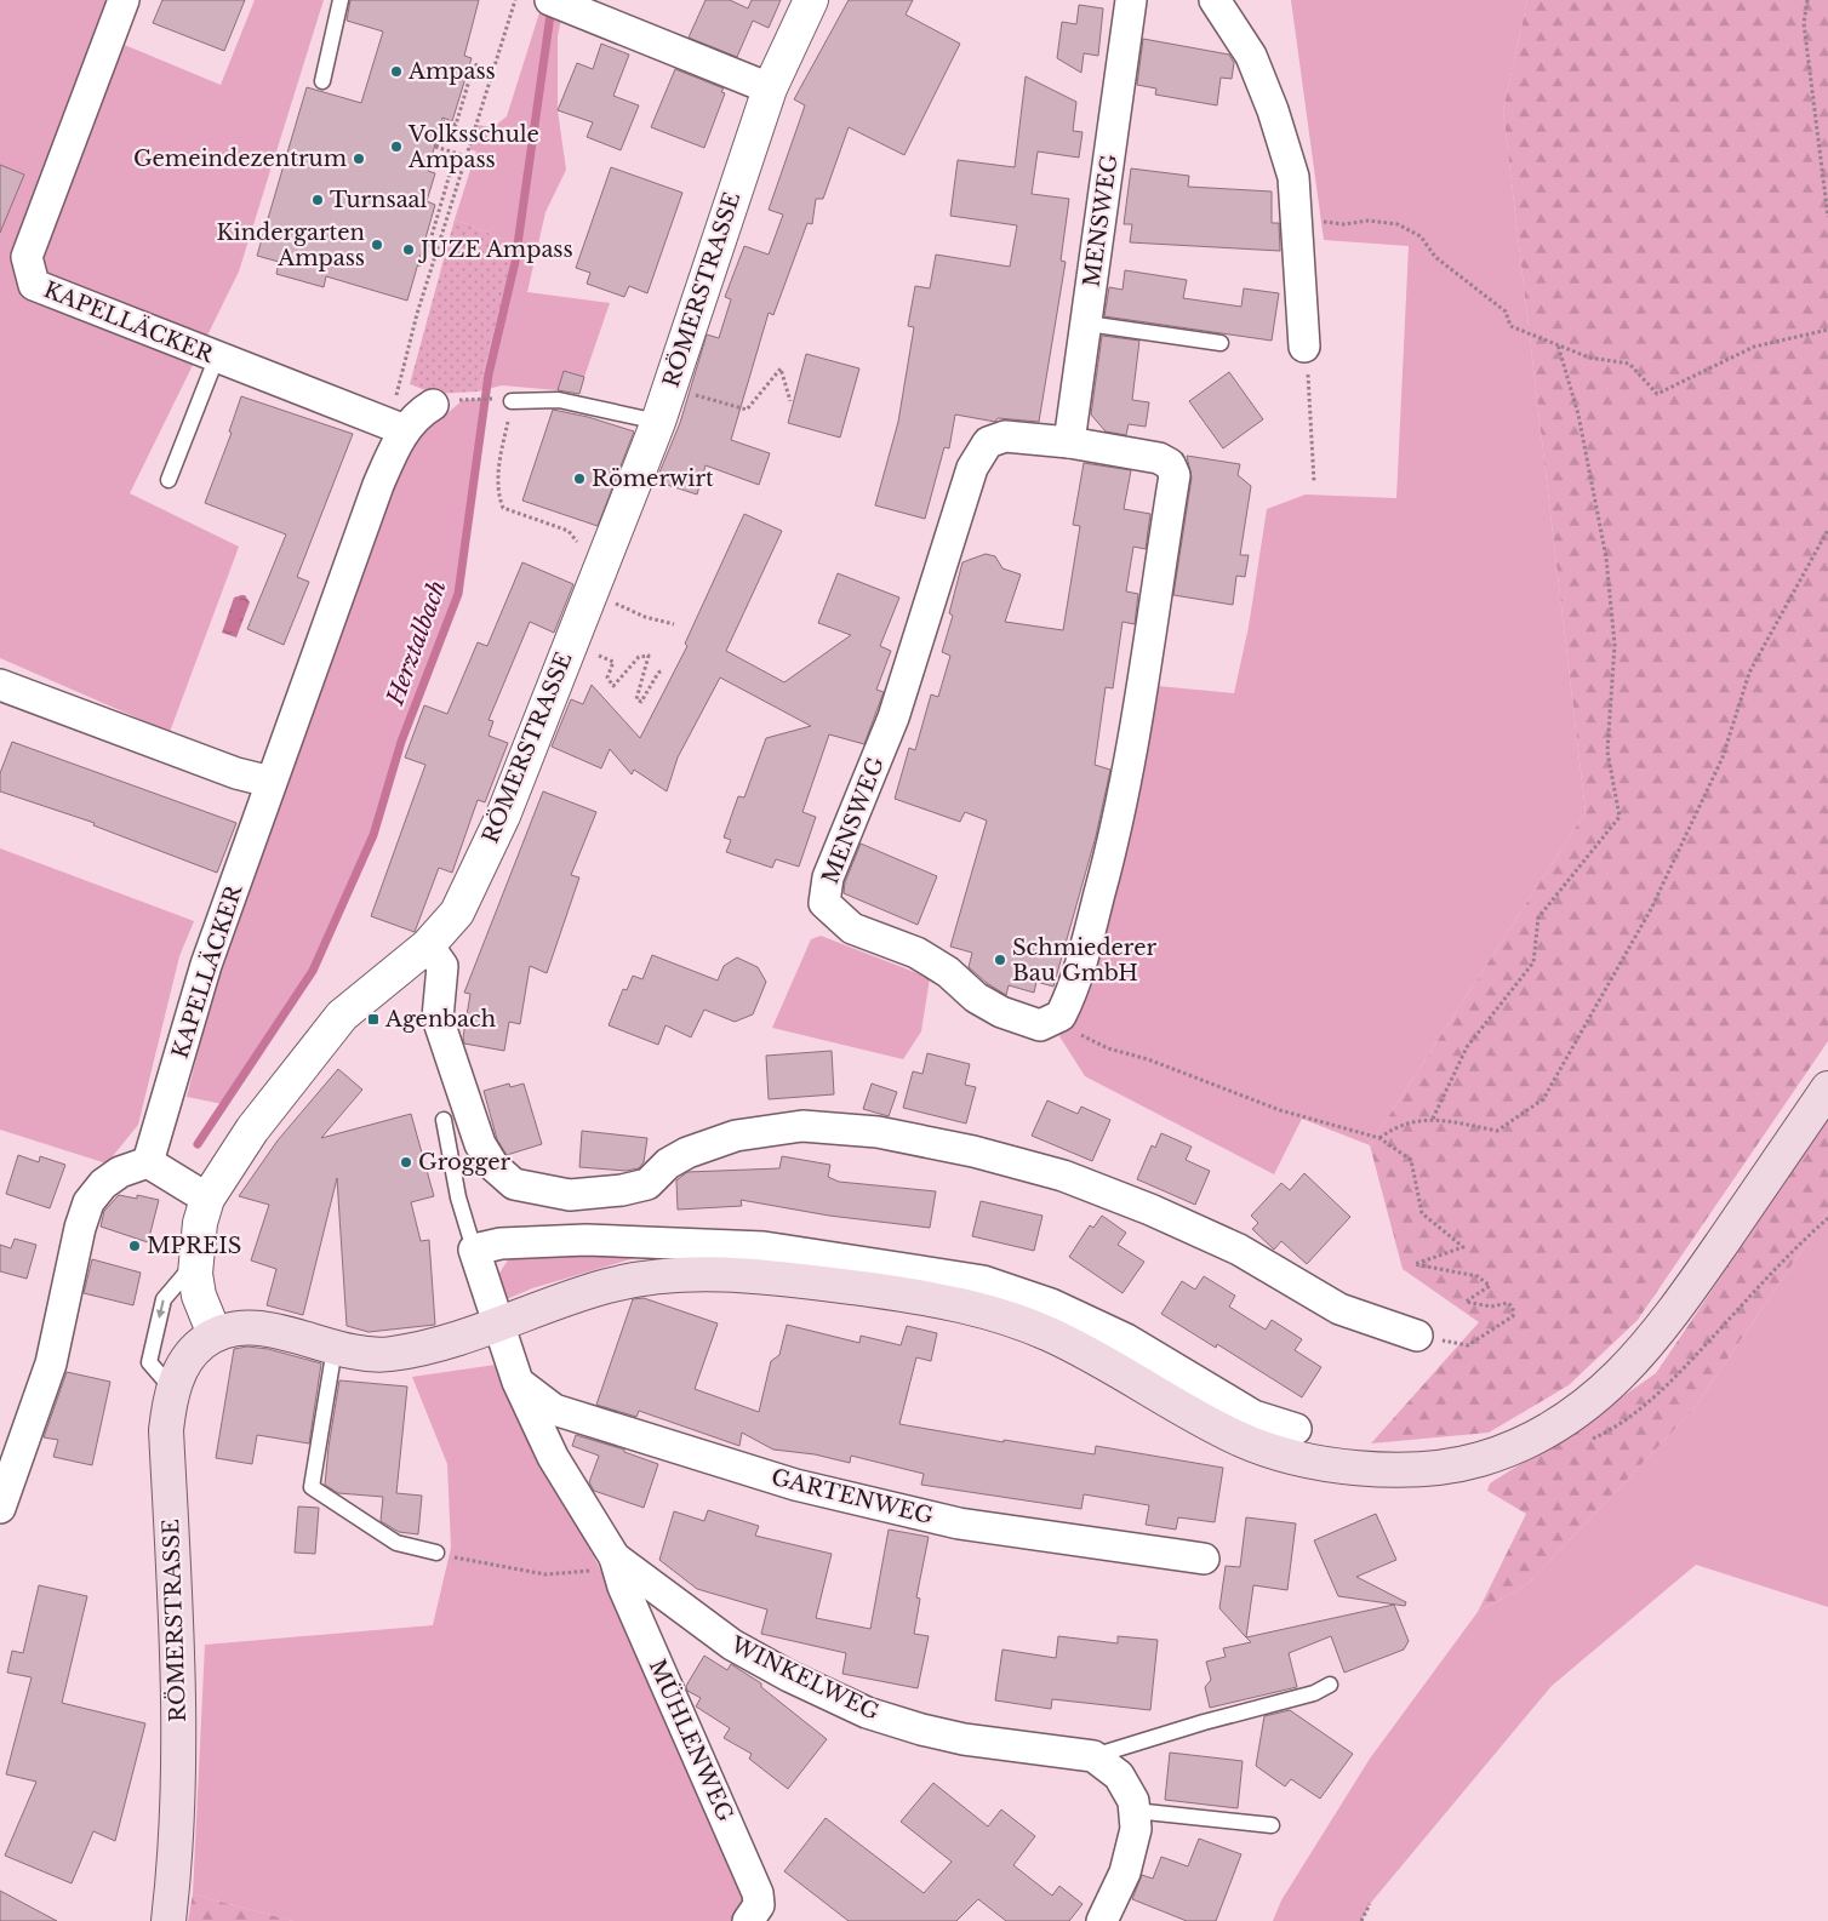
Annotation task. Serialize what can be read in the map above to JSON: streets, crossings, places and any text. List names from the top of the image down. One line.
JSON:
{"streets":{"main road":["RÖMERSTRASSE"],"street":["MENSWEG","KAPELLÄCKER","GARTENWEG","WINKELWEG","MÜHLENWEG"]},"crossings":[["RÖMERSTRASSE","WINKELWEG"],["GARTENWEG","WINKELWEG"],["WINKELWEG","MÜHLENWEG"]],"water":["Herztalbach"],"places":{"other":["Ampass","Volksschule Ampass","Gemeindezentrum","Turnsaal","Kindergarten Ampass","JUZE Ampass","Römerwirt","Schmiederer Bau GmbH","Grogger","MPREIS"],"transit":["Agenbach"]}}
